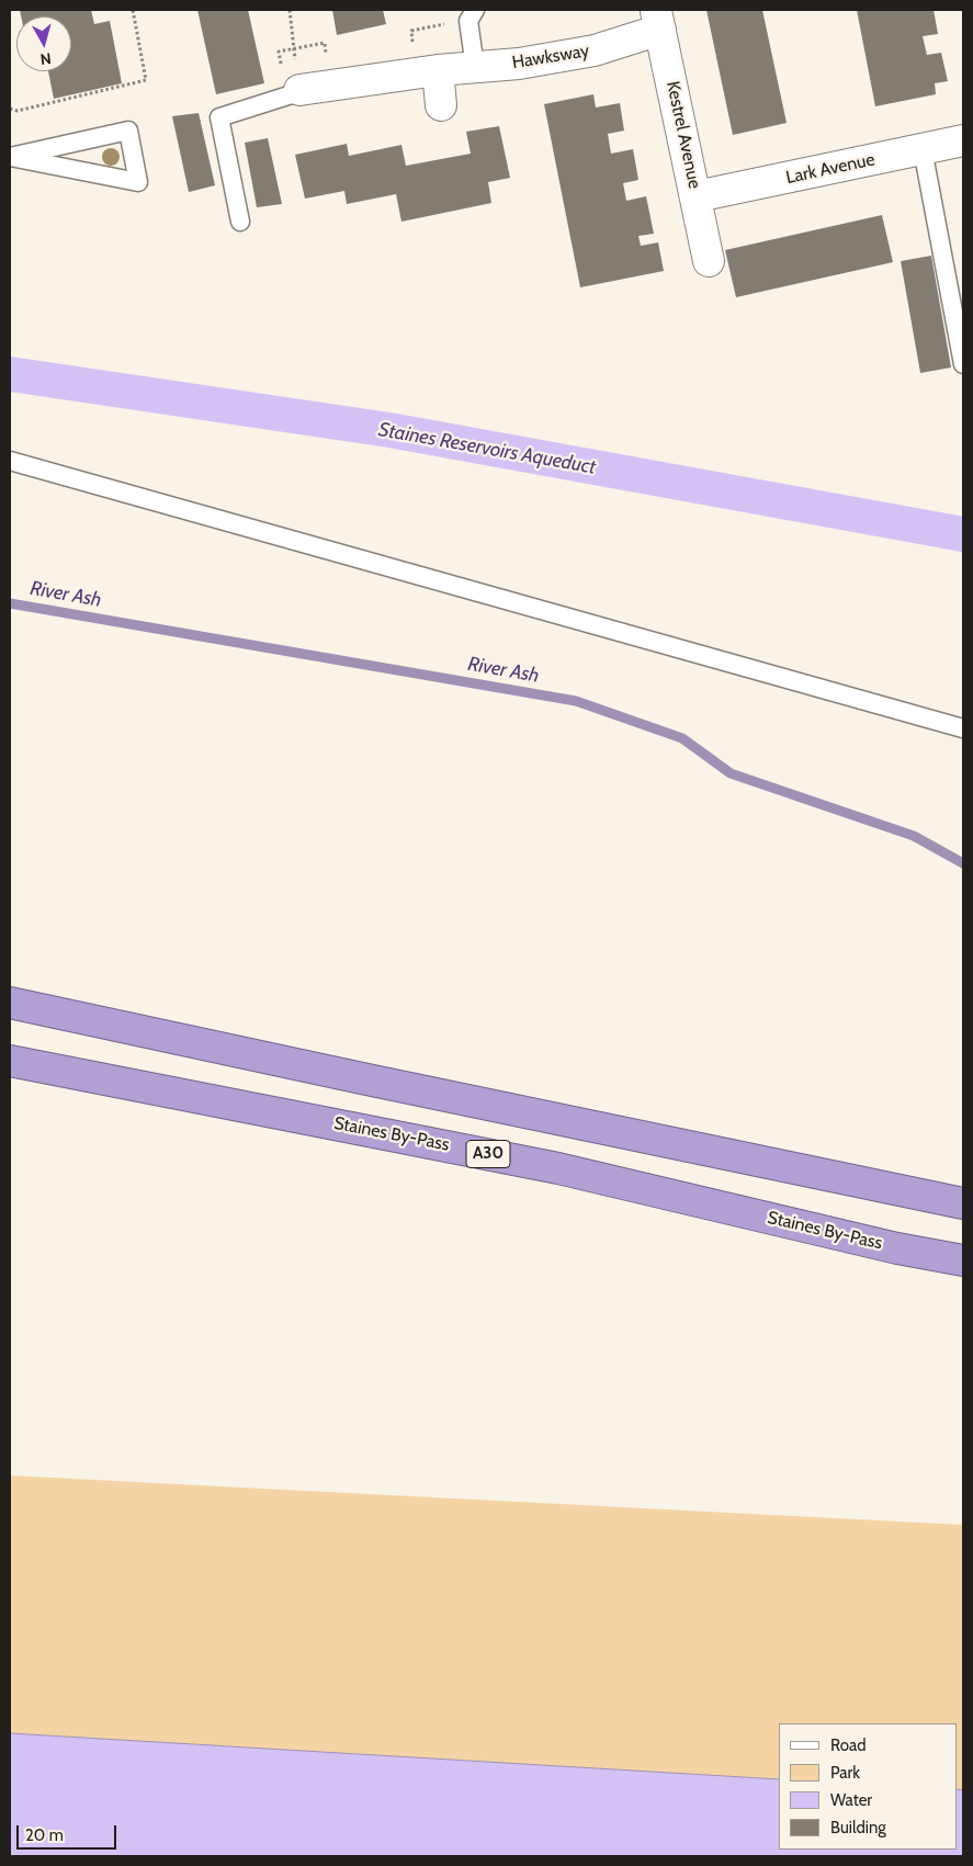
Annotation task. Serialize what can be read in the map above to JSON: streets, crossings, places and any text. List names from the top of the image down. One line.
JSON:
{"streets":{"highway":["Staines By-Pass","A30"],"street":["Hawksway","Kestrel Avenue","Lark Avenue"]},"crossings":[["Hawksway","Kestrel Avenue"],["Kestrel Avenue","Lark Avenue"]],"water":["Staines Reservoirs Aqueduct","River Ash"],"legend":["Road","Park","Water","Building"],"scale_bar":"20 m","north":"bottom"}
